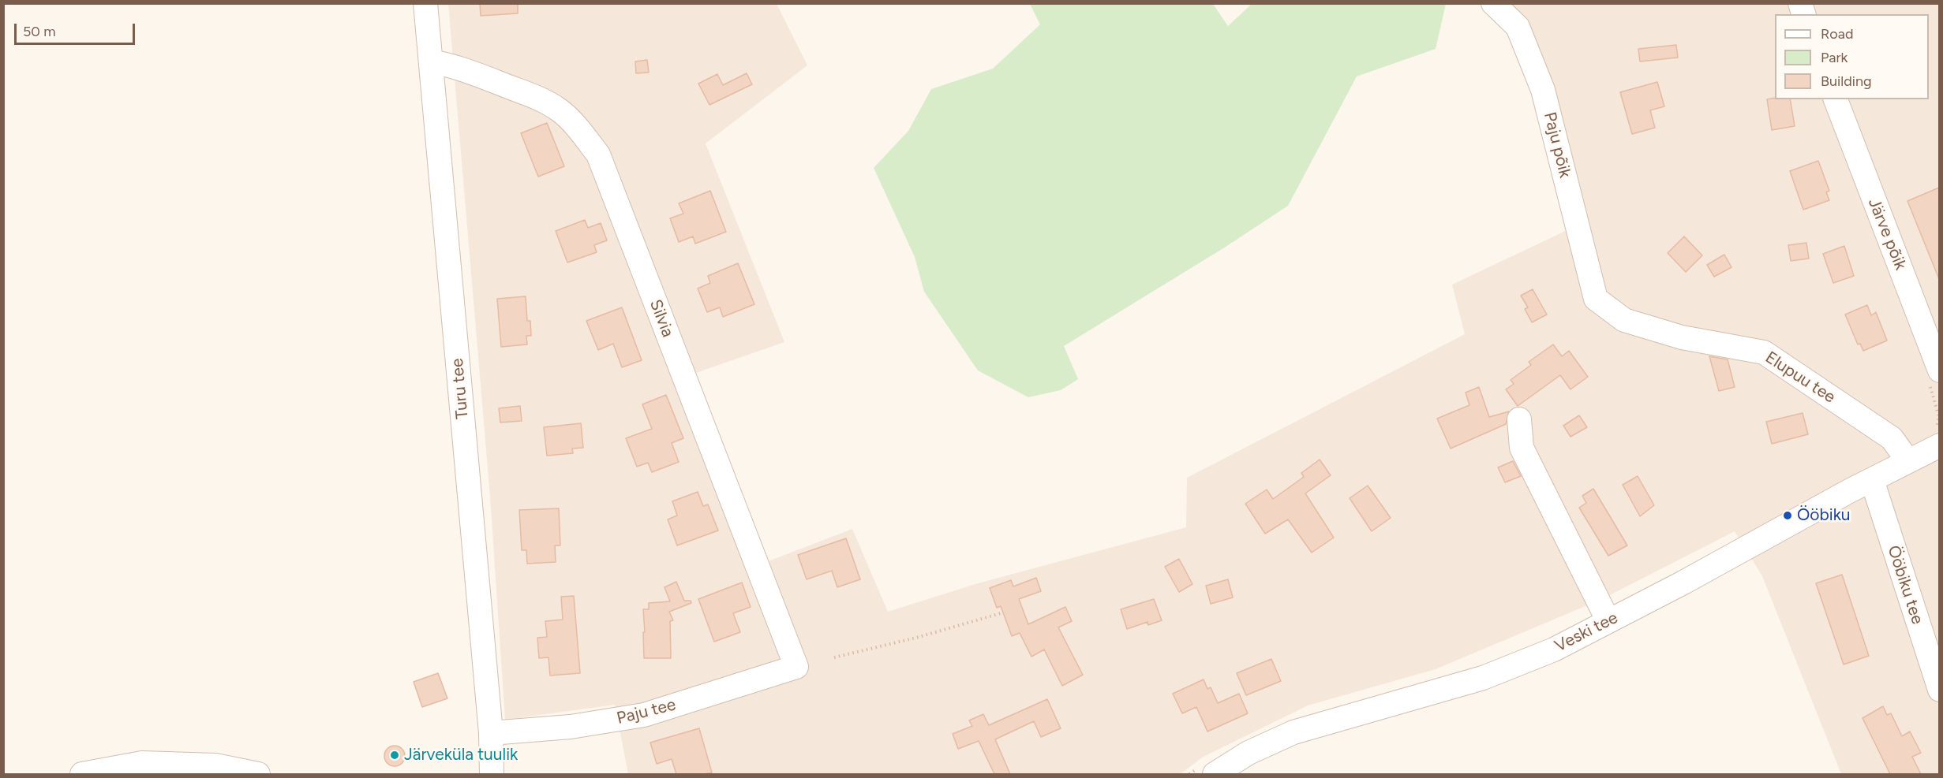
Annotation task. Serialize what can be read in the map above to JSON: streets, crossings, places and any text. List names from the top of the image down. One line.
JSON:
{"streets":{"street":["Paju põik","Järve põik","Silvia","Elupuu tee","Turu tee","Ööbiku tee","Veski tee","Paju tee"]},"crossings":[["Paju põik","Elupuu tee"],["Silvia","Turu tee"],["Silvia","Paju tee"],["Elupuu tee","Veski tee"],["Turu tee","Paju tee"],["Ööbiku tee","Veski tee"]],"places":["Ööbiku","Järveküla tuulik"],"legend":["Road","Park","Building"],"scale_bar":"50 m"}
